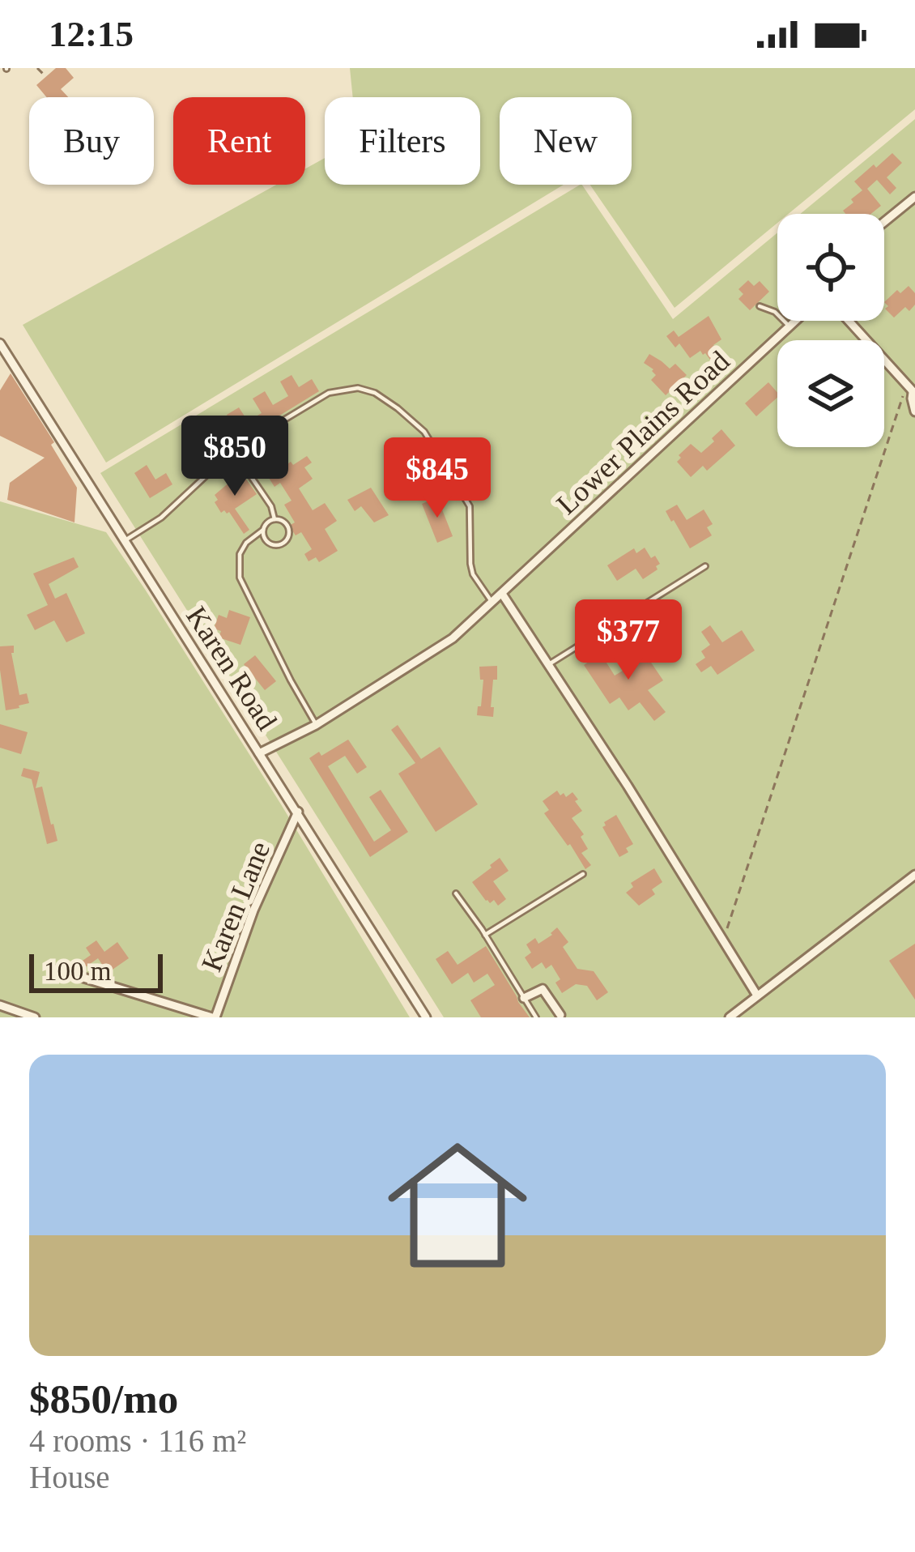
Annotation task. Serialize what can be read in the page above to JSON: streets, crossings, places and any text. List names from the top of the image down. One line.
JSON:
{"streets":{"street":["Lower Plains Road","Karen Road","Karen Lane"]},"crossings":[["Lower Plains Road","Karen Road"],["Karen Road","Karen Lane"]],"scale_bar":"100 m","page":{"status":"12:15","chip":["Buy","Rent","Filters","New"],"price":["$850","$845","$377"],"scale":"100 m","list":[{"name":"$850/mo","note":"4 rooms · 116 m² · House"}]}}
